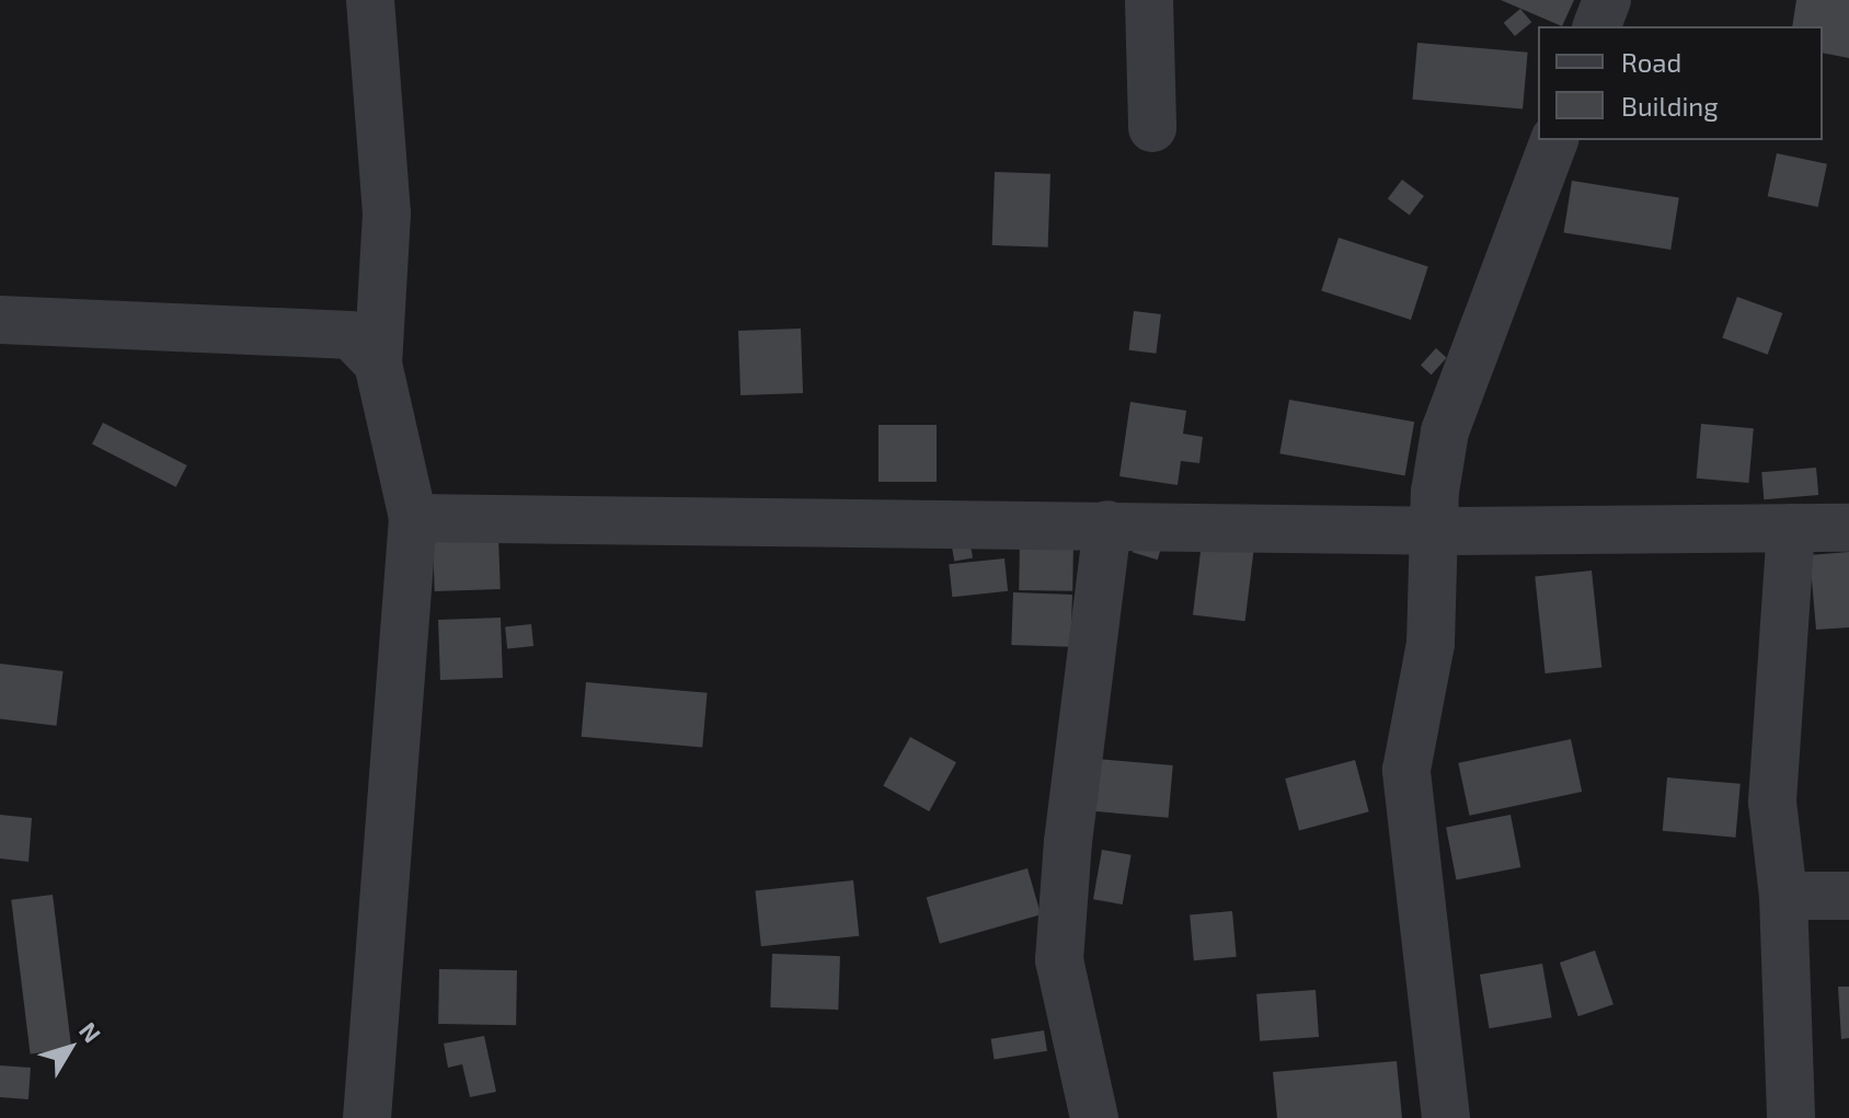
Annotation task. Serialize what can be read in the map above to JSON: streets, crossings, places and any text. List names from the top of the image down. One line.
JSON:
{"legend":["Road","Building"],"north":"top right"}
